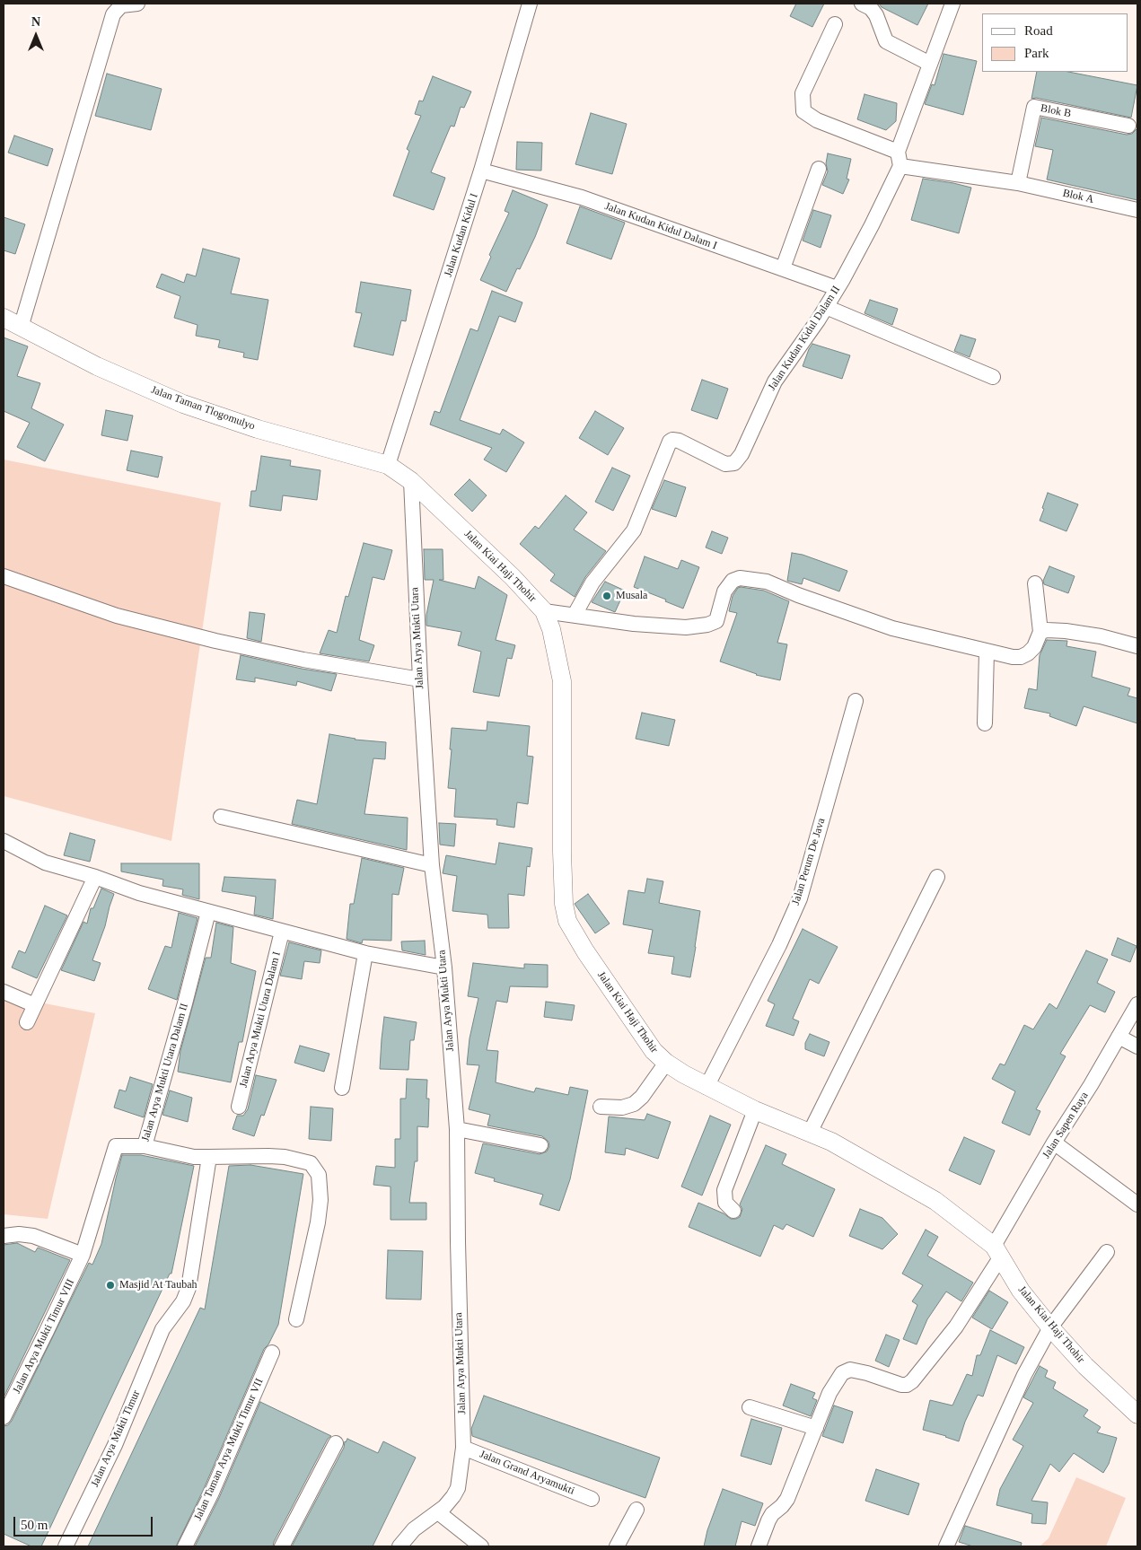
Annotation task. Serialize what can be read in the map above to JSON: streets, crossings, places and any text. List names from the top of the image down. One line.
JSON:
{"streets":{"street":["Blok B","Blok A","Jalan Kudan Kidul Dalam I","Jalan Kudan Kidul I","Jalan Kudan Kidul Dalam II","Jalan Taman Tlogomulyo","Jalan Kiai Haji Thohir","Jalan Arya Mukti Utara","Jalan Perum De Java","Jalan Arya Mukti Utara Dalam I","Jalan Arya Mukti Utara Dalam II","Jalan Sapen Raya","Jalan Arya Mukti Timur VIII","Jalan Arya Mukti Timur","Jalan Taman Arya Mukti Timur VII","Jalan Grand Aryamukti"]},"crossings":[["Blok B","Blok A"],["Blok A","Jalan Kudan Kidul Dalam II"],["Jalan Kudan Kidul Dalam I","Jalan Kudan Kidul I"],["Jalan Kudan Kidul Dalam I","Jalan Kudan Kidul Dalam II"],["Jalan Kudan Kidul I","Jalan Taman Tlogomulyo"],["Jalan Kudan Kidul I","Jalan Kiai Haji Thohir"],["Jalan Taman Tlogomulyo","Jalan Kiai Haji Thohir"],["Jalan Kiai Haji Thohir","Jalan Arya Mukti Utara"],["Jalan Kiai Haji Thohir","Jalan Perum De Java"],["Jalan Kiai Haji Thohir","Jalan Sapen Raya"],["Jalan Arya Mukti Utara","Jalan Grand Aryamukti"],["Jalan Arya Mukti Utara Dalam II","Jalan Arya Mukti Timur VIII"]],"places":["Musala","Masjid At Taubah"],"legend":["Road","Park"],"scale_bar":"50 m","north":"top"}
